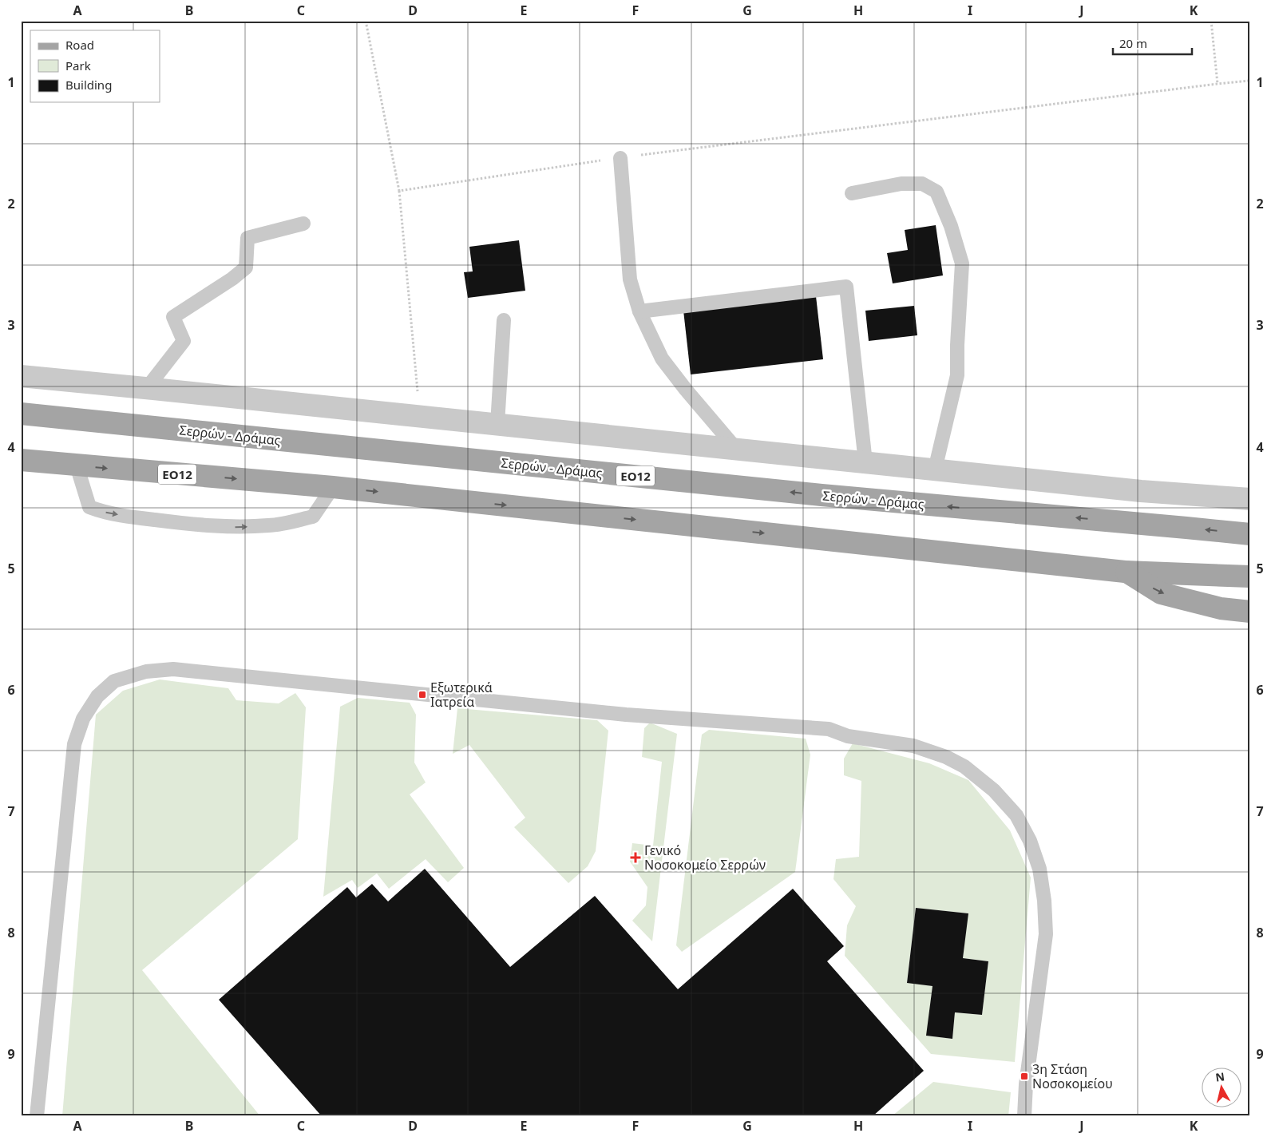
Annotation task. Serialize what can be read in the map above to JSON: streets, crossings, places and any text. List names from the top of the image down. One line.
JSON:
{"streets":{"main road":["Σερρών - Δράμας","ΕΟ12"]},"places":{"transit":["Εξωτερικά Ιατρεία","3η Στάση Νοσοκομείου"],"health":["Γενικό Νοσοκομείο Σερρών"]},"legend":["Road","Park","Building"],"scale_bar":"20 m","north":"top","grid":{"columns":["A","B","C","D","E","F","G","H","I","J","K"],"rows":["1","2","3","4","5","6","7","8","9"]}}
